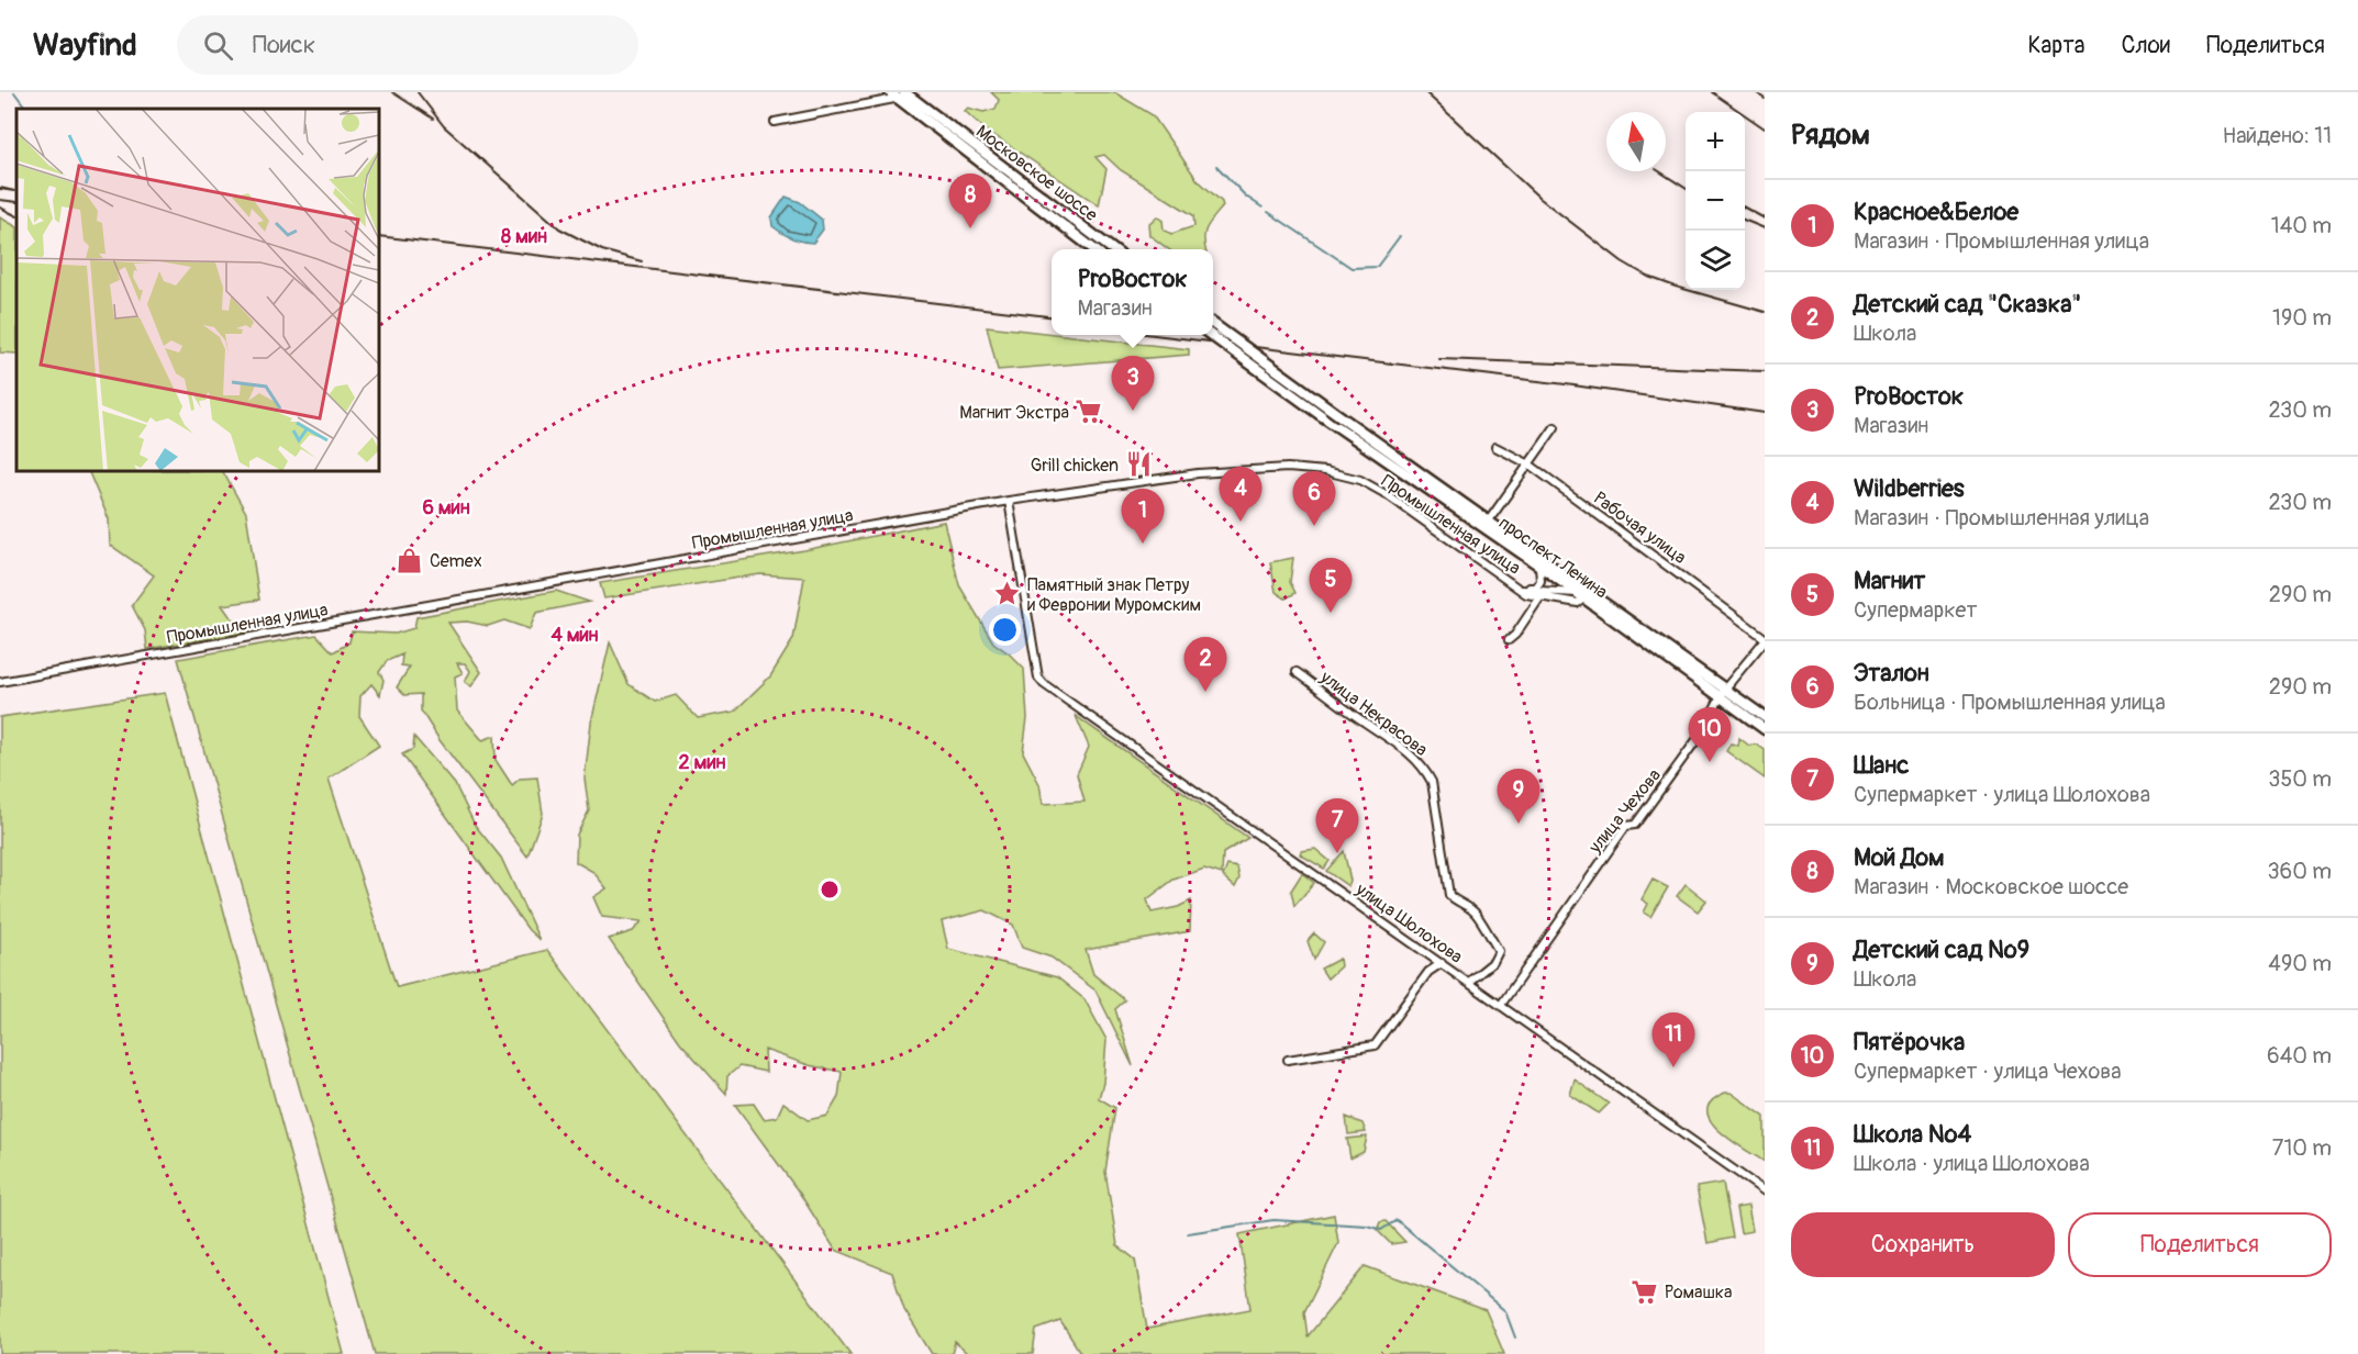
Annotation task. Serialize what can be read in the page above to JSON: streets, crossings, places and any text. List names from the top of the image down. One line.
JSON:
{"streets":{"main road":["Московское шоссе","проспект Ленина"],"street":["Промышленная улица","Рабочая улица","улица Некрасова","улица Чехова","улица Шолохова"]},"crossings":[["Промышленная улица","проспект Ленина"],["Промышленная улица","улица Шолохова"],["Рабочая улица","улица Чехова"],["проспект Ленина","улица Чехова"],["улица Некрасова","улица Шолохова"],["улица Чехова","улица Шолохова"]],"places":{"supermarket":["Магнит Экстра","Ромашка"],"restaurant":["Grill chicken"],"shop":["Cemex"],"place":["Памятный знак Петру и Февронии Муромским"]},"north":"top","page":{"header":"Wayfind","search":"Поиск","nav":["Карта","Слои","Поделиться"],"heading":["Рядом","Найдено: 11"],"map_buttons":["+","−"],"pins":["8","3","4","6","1","5","2","10","9","7","11"],"list":[{"mark":"1","name":"Красное&Белое","note":"Магазин · Промышленная улица","value":"140 m"},{"mark":"2","name":"Детский сад \"Сказка\"","note":"Школа","value":"190 m"},{"mark":"3","name":"ProВосток","note":"Магазин","value":"230 m"},{"mark":"4","name":"Wildberries","note":"Магазин · Промышленная улица","value":"230 m"},{"mark":"5","name":"Магнит","note":"Супермаркет","value":"290 m"},{"mark":"6","name":"Эталон","note":"Больница · Промышленная улица","value":"290 m"},{"mark":"7","name":"Шанс","note":"Супермаркет · улица Шолохова","value":"350 m"},{"mark":"8","name":"Мой Дом","note":"Магазин · Московское шоссе","value":"360 m"},{"mark":"9","name":"Детский сад №9","note":"Школа","value":"490 m"},{"mark":"10","name":"Пятёрочка","note":"Супермаркет · улица Чехова","value":"640 m"},{"mark":"11","name":"Школа №4","note":"Школа · улица Шолохова","value":"710 m"}],"popup":["ProВосток","Магазин"],"buttons":["Сохранить","Поделиться"]},"rings":["8 мин","6 мин","4 мин","2 мин"]}
